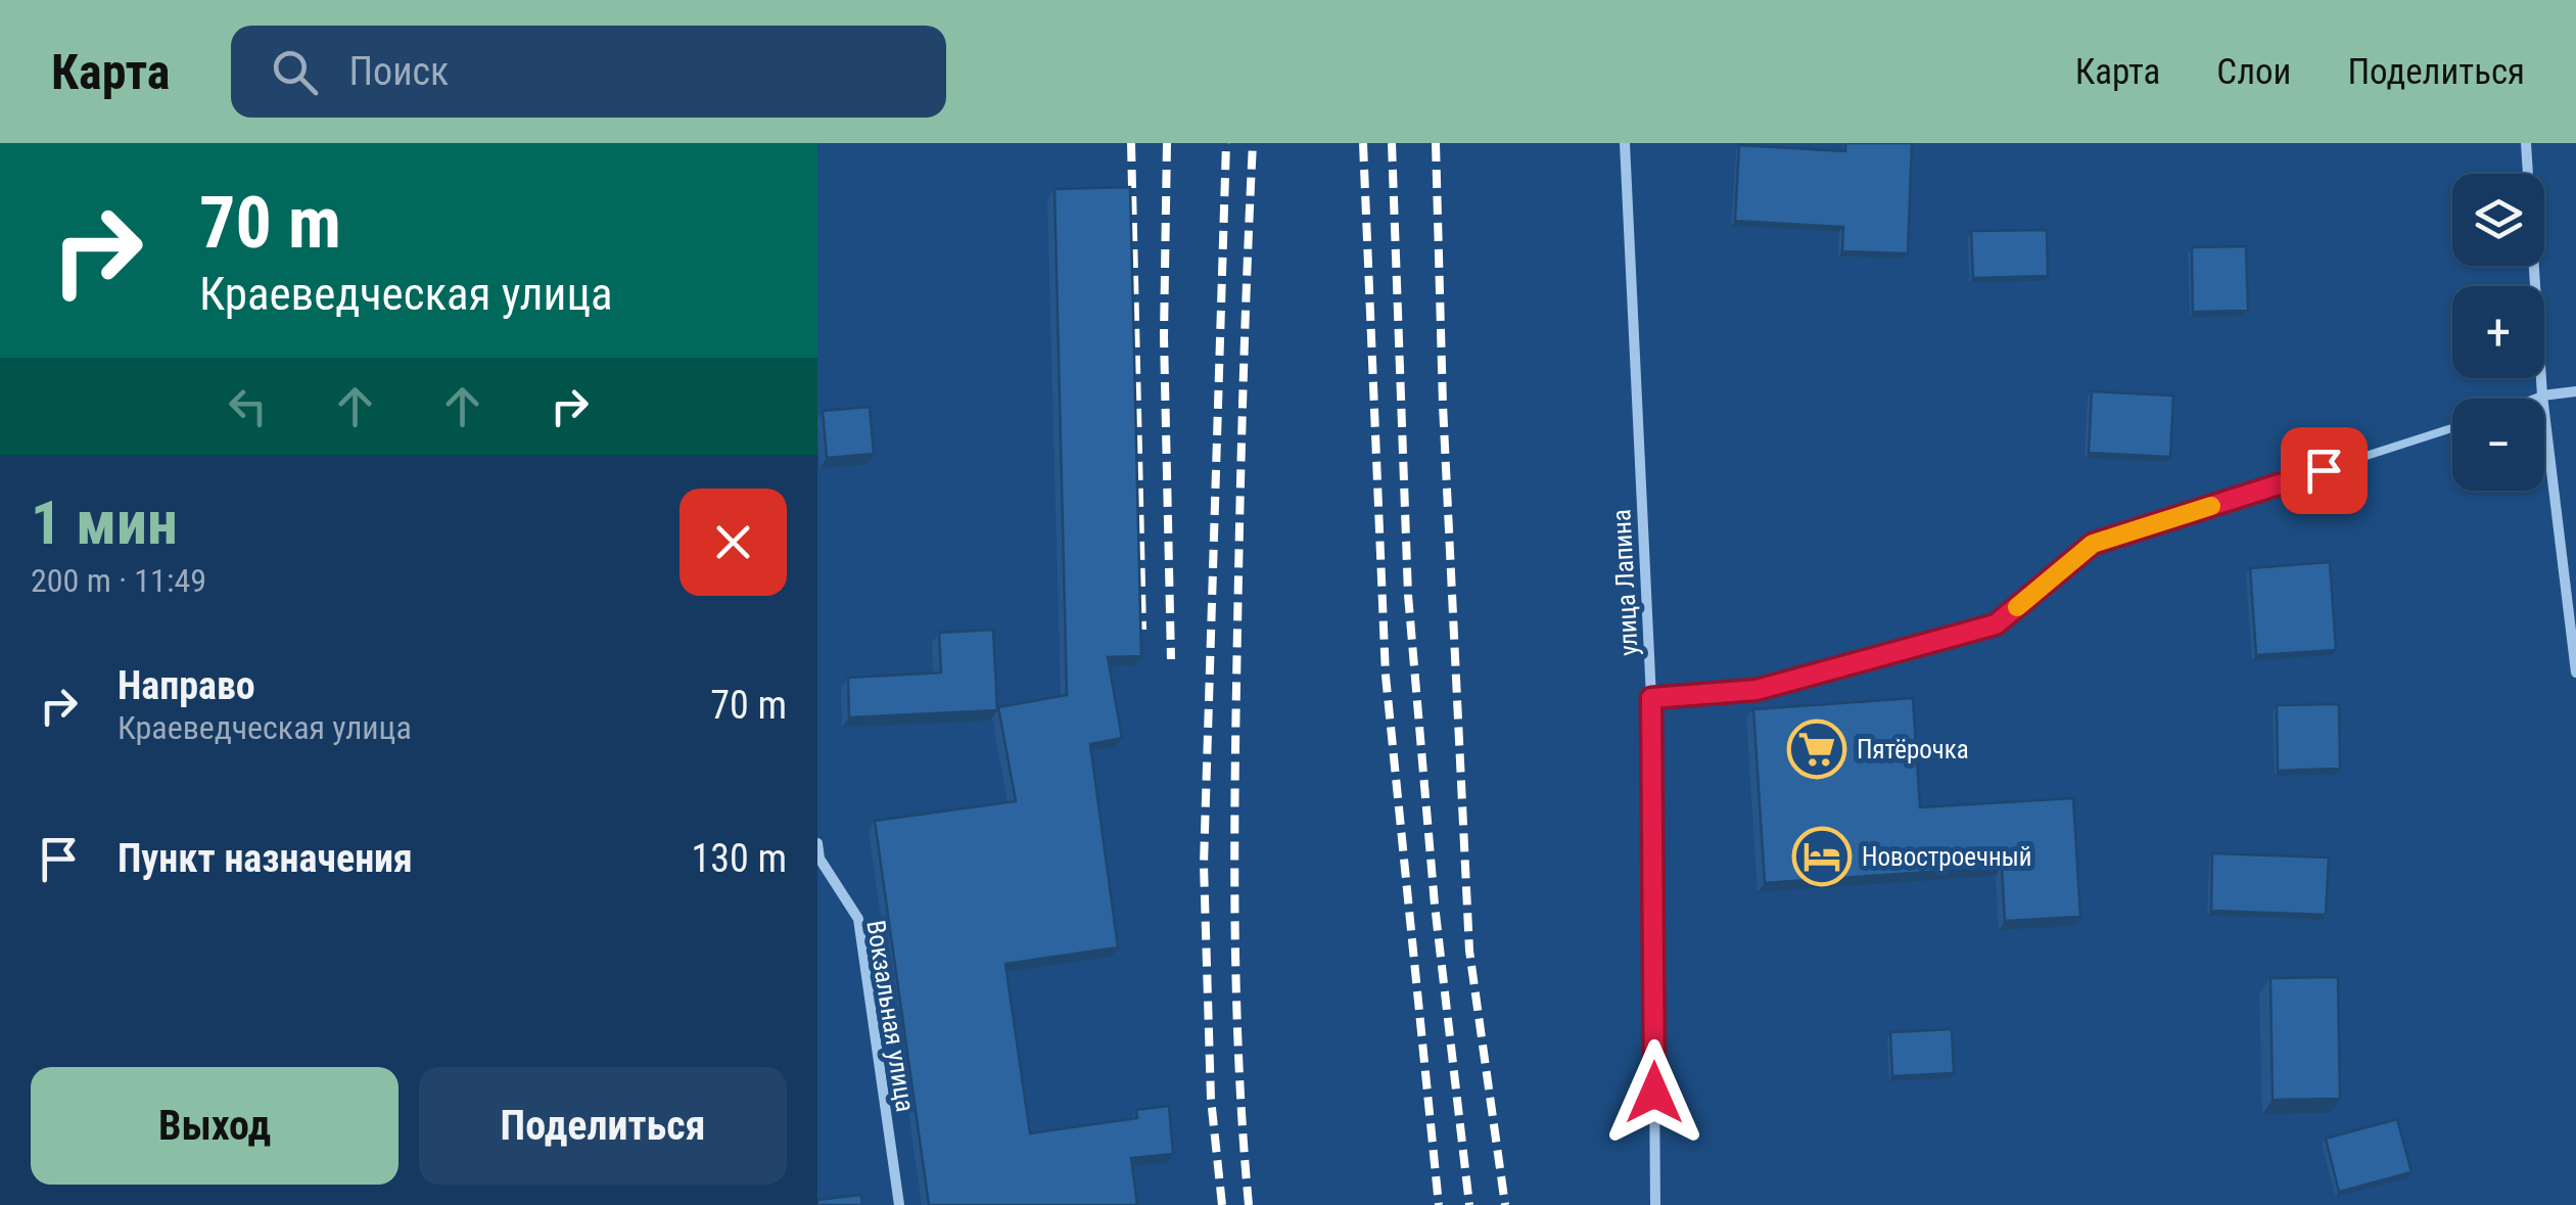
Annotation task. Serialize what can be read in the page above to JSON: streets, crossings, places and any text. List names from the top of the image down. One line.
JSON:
{"streets":{"street":["улица Лапина","Вокзальная улица"]},"places":{"supermarket":["Пятёрочка"],"hotel":["Новостроечный"]},"page":{"header":"Карта","search":"Поиск","nav":["Карта","Слои","Поделиться"],"turn":["70 m","Краеведческая улица"],"map_buttons":["+","−"],"heading":["1 мин","200 m · 11:49"],"list":[{"name":"Направо","note":"Краеведческая улица","value":"70 m"},{"name":"Пункт назначения","value":"130 m"}],"buttons":["Выход","Поделиться"]}}
